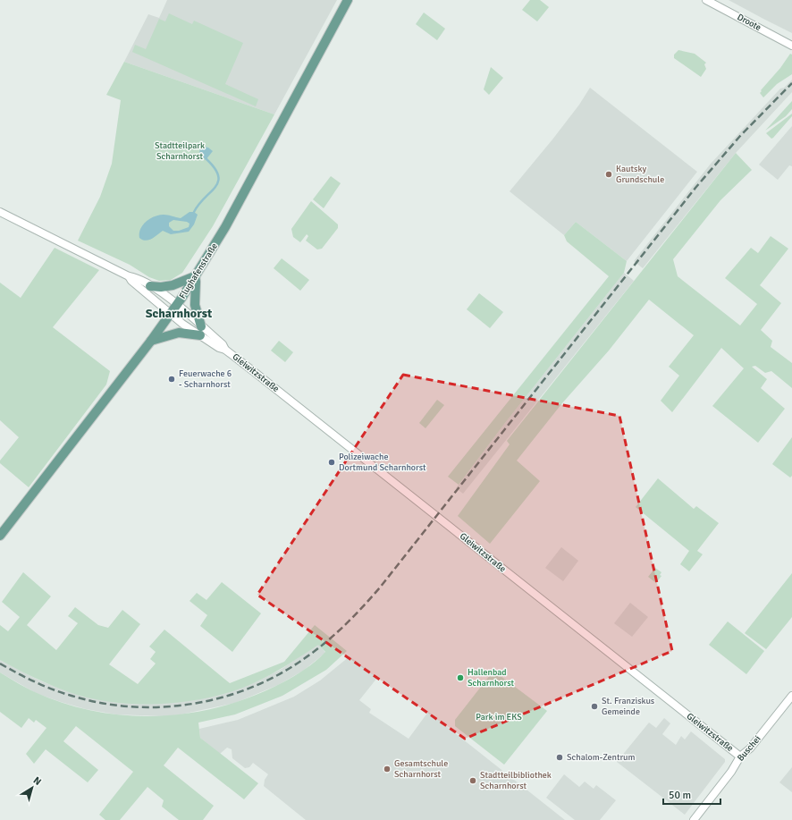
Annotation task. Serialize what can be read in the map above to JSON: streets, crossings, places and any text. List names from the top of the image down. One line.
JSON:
{"streets":{"main road":["Flughafenstraße"],"street":["Droote","Gleiwitzstraße","Buschei"]},"crossings":[["Flughafenstraße","Gleiwitzstraße"],["Gleiwitzstraße","Buschei"]],"districts":["Scharnhorst"],"parks":["Stadtteilpark Scharnhorst","Park im EKS"],"places":["Kautsky Grundschule","Feuerwache 6 - Scharnhorst","Polizeiwache Dortmund Scharnhorst","Hallenbad Scharnhorst","St. Franziskus Gemeinde","Schalom-Zentrum","Gesamtschule Scharnhorst","Stadtteilbibliothek Scharnhorst"],"scale_bar":"50 m","north":"top right"}
